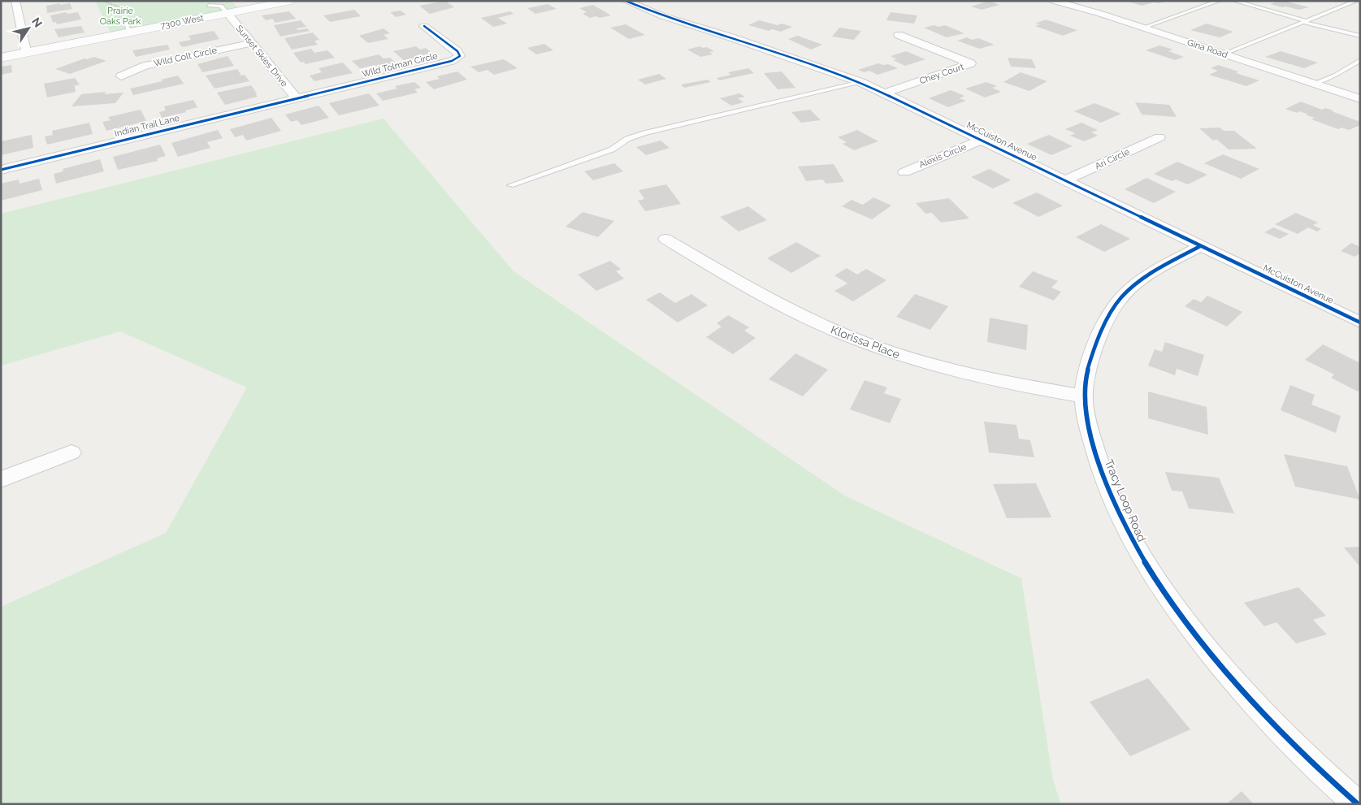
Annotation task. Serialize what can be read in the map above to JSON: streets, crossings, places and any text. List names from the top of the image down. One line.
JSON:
{"streets":{"street":["7300 West","Gina Road","Sunset Skies Drive","Wild Colt Circle","Wild Tolman Circle","Chey Court","Indian Trail Lane","McCuiston Avenue","Alexis Circle","Ari Circle","Klorissa Place","Tracy Loop Road"]},"crossings":[["7300 West","Sunset Skies Drive"],["Sunset Skies Drive","Wild Colt Circle"],["Sunset Skies Drive","Wild Tolman Circle"],["Sunset Skies Drive","Indian Trail Lane"],["Wild Tolman Circle","Indian Trail Lane"],["Chey Court","McCuiston Avenue"],["McCuiston Avenue","Alexis Circle"],["McCuiston Avenue","Ari Circle"],["McCuiston Avenue","Tracy Loop Road"],["Klorissa Place","Tracy Loop Road"]],"parks":["Prairie Oaks Park"],"north":"top right"}
